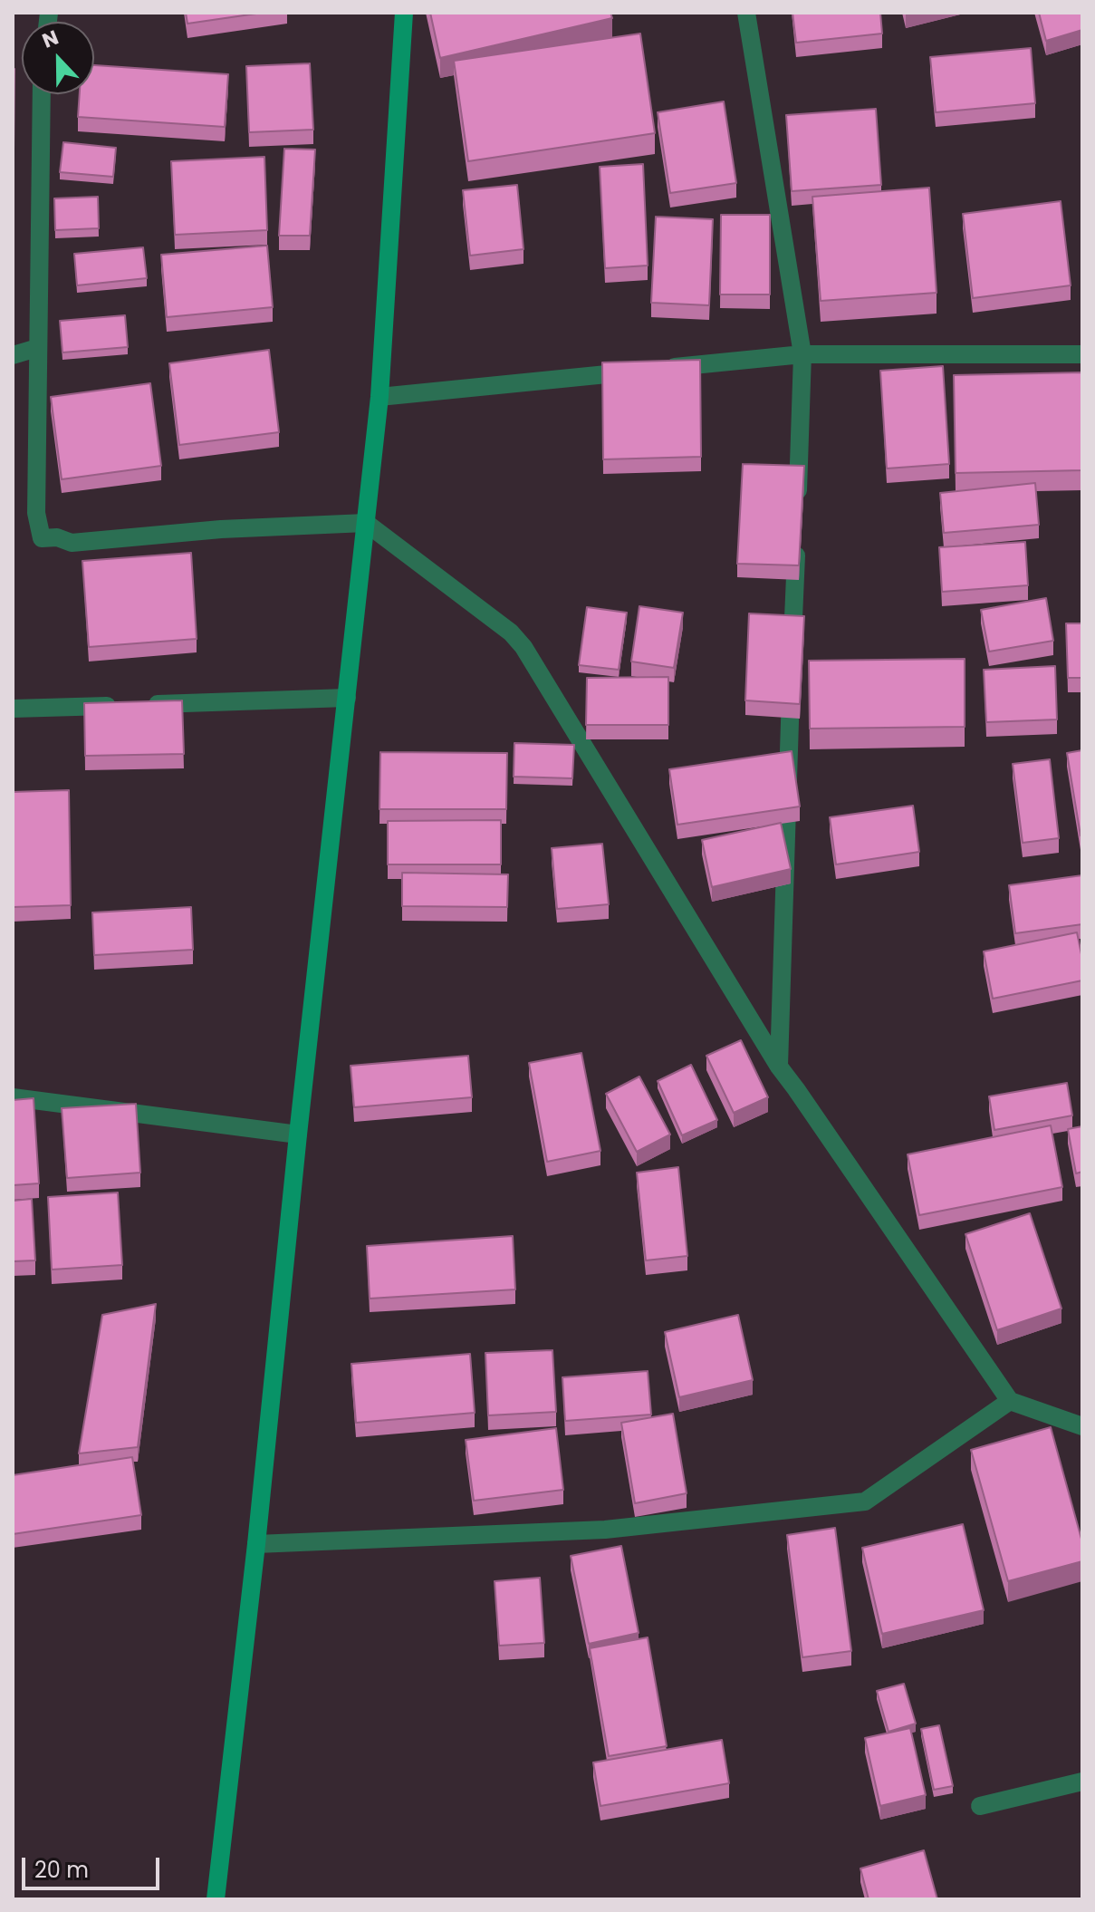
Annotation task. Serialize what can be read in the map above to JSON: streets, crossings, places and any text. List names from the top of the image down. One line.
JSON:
{"scale_bar":"20 m","north":"top"}
